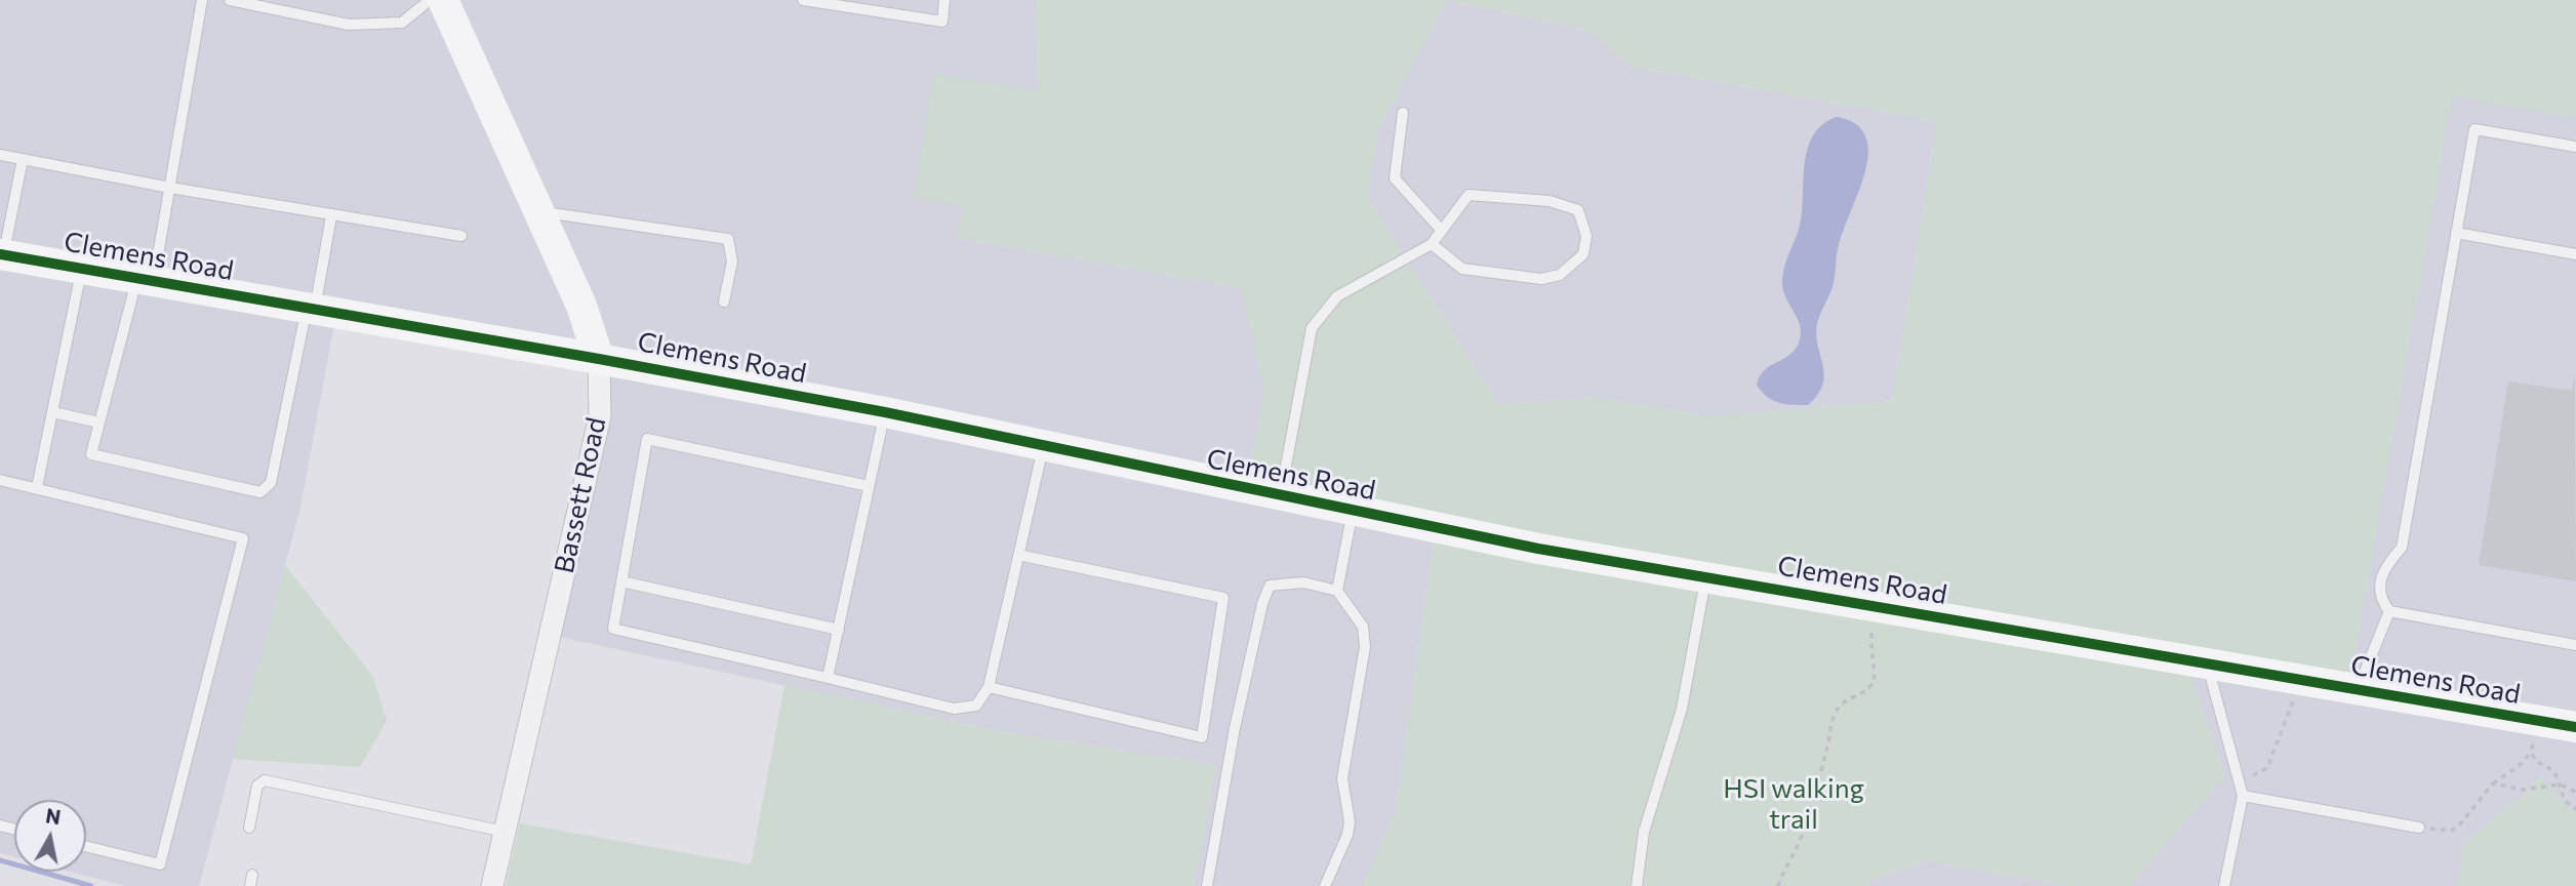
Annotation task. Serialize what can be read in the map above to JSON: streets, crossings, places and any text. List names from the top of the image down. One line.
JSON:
{"streets":{"street":["Clemens Road","Bassett Road"]},"crossings":[["Clemens Road","Bassett Road"]],"parks":["HSI walking trail"],"north":"top"}
